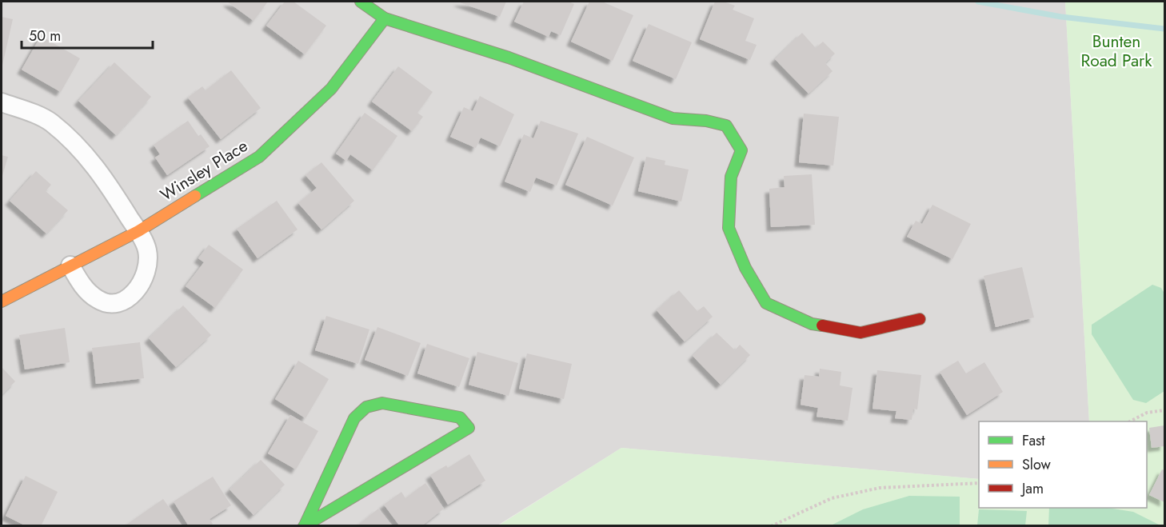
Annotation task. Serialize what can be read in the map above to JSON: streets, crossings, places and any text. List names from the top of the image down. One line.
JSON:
{"streets":{"street":["Winsley Place"]},"parks":["Bunten Road Park"],"legend":["Fast","Slow","Jam"],"scale_bar":"50 m"}
